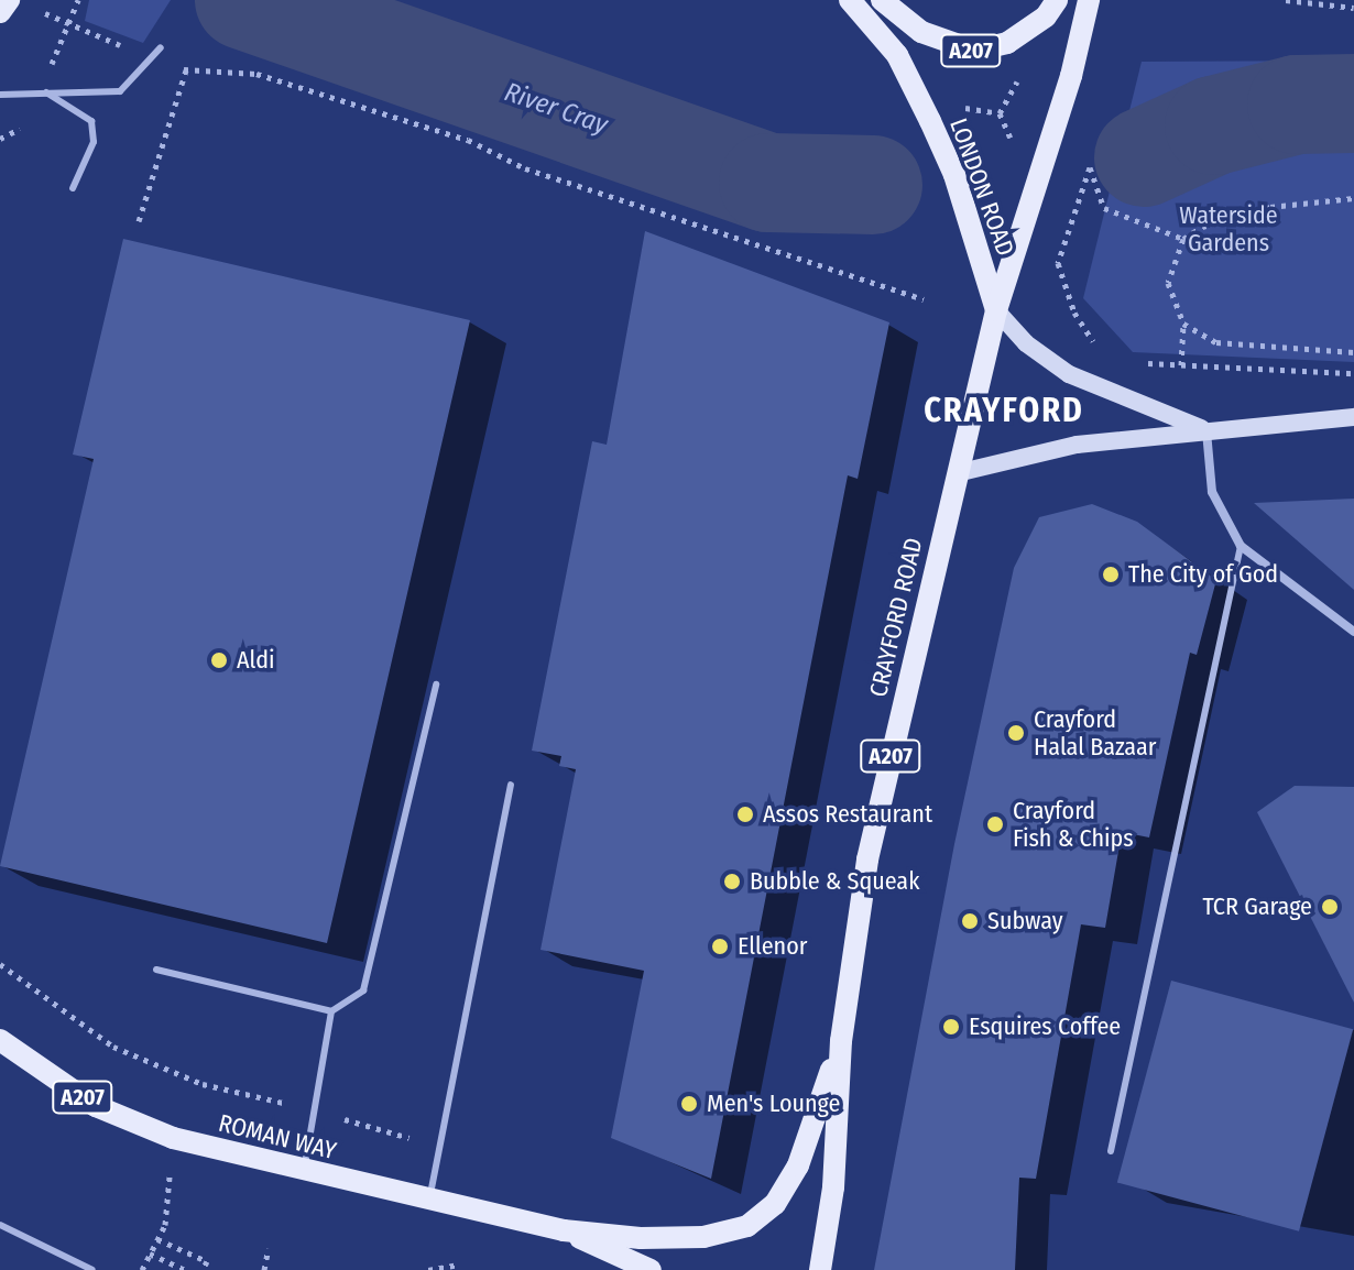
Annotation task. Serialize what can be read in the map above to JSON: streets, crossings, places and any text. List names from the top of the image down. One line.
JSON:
{"streets":{"main road":["A207","LONDON ROAD","CRAYFORD ROAD","ROMAN WAY"]},"crossings":[["LONDON ROAD","CRAYFORD ROAD"],["CRAYFORD ROAD","ROMAN WAY"]],"districts":["CRAYFORD"],"water":["River Cray"],"parks":["Waterside Gardens"],"places":["The City of God","Aldi","Crayford Halal Bazaar","Assos Restaurant","Crayford Fish & Chips","Bubble & Squeak","TCR Garage","Subway","Ellenor","Esquires Coffee","Men's Lounge"]}
